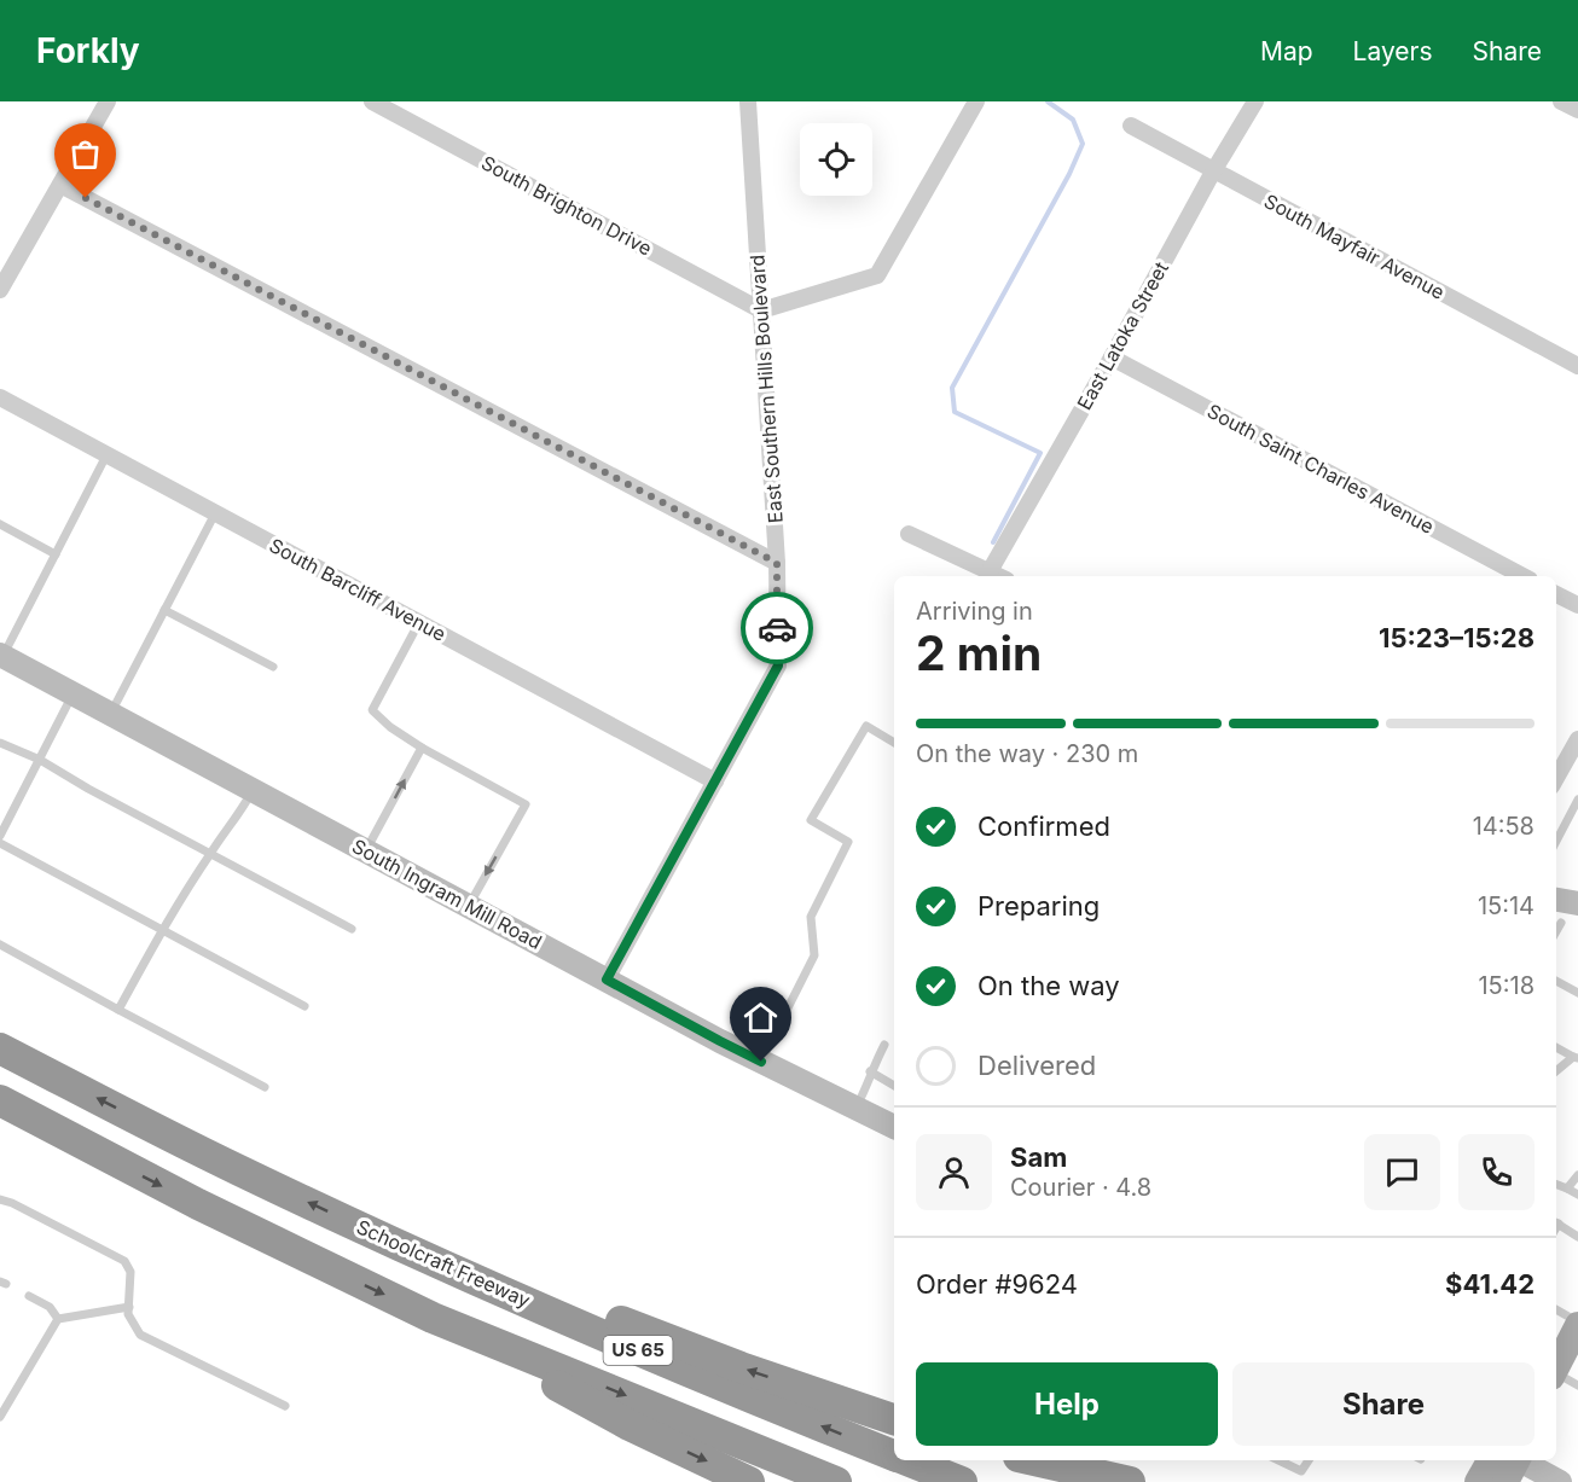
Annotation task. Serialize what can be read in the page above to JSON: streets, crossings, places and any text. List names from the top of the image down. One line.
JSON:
{"streets":{"highway":["Schoolcraft Freeway","US 65"],"street":["South Brighton Drive","South Mayfair Avenue","East Latoka Street","East Southern Hills Boulevard","South Saint Charles Avenue","South Barcliff Avenue","South Ingram Mill Road"]},"crossings":[["South Brighton Drive","East Southern Hills Boulevard"],["South Mayfair Avenue","East Latoka Street"],["East Latoka Street","South Saint Charles Avenue"],["East Southern Hills Boulevard","South Barcliff Avenue"],["East Southern Hills Boulevard","South Ingram Mill Road"]],"page":{"header":"Forkly","nav":["Map","Layers","Share"],"heading":["2 min","Arriving in","15:23–15:28"],"panel":["Sam","Courier · 4.8","Order #9624","$41.42"],"bar":"On the way · 230 m","list":[["Confirmed","14:58"],["Preparing","15:14"],["On the way","15:18"],"Delivered"],"buttons":["Help","Share"]}}
